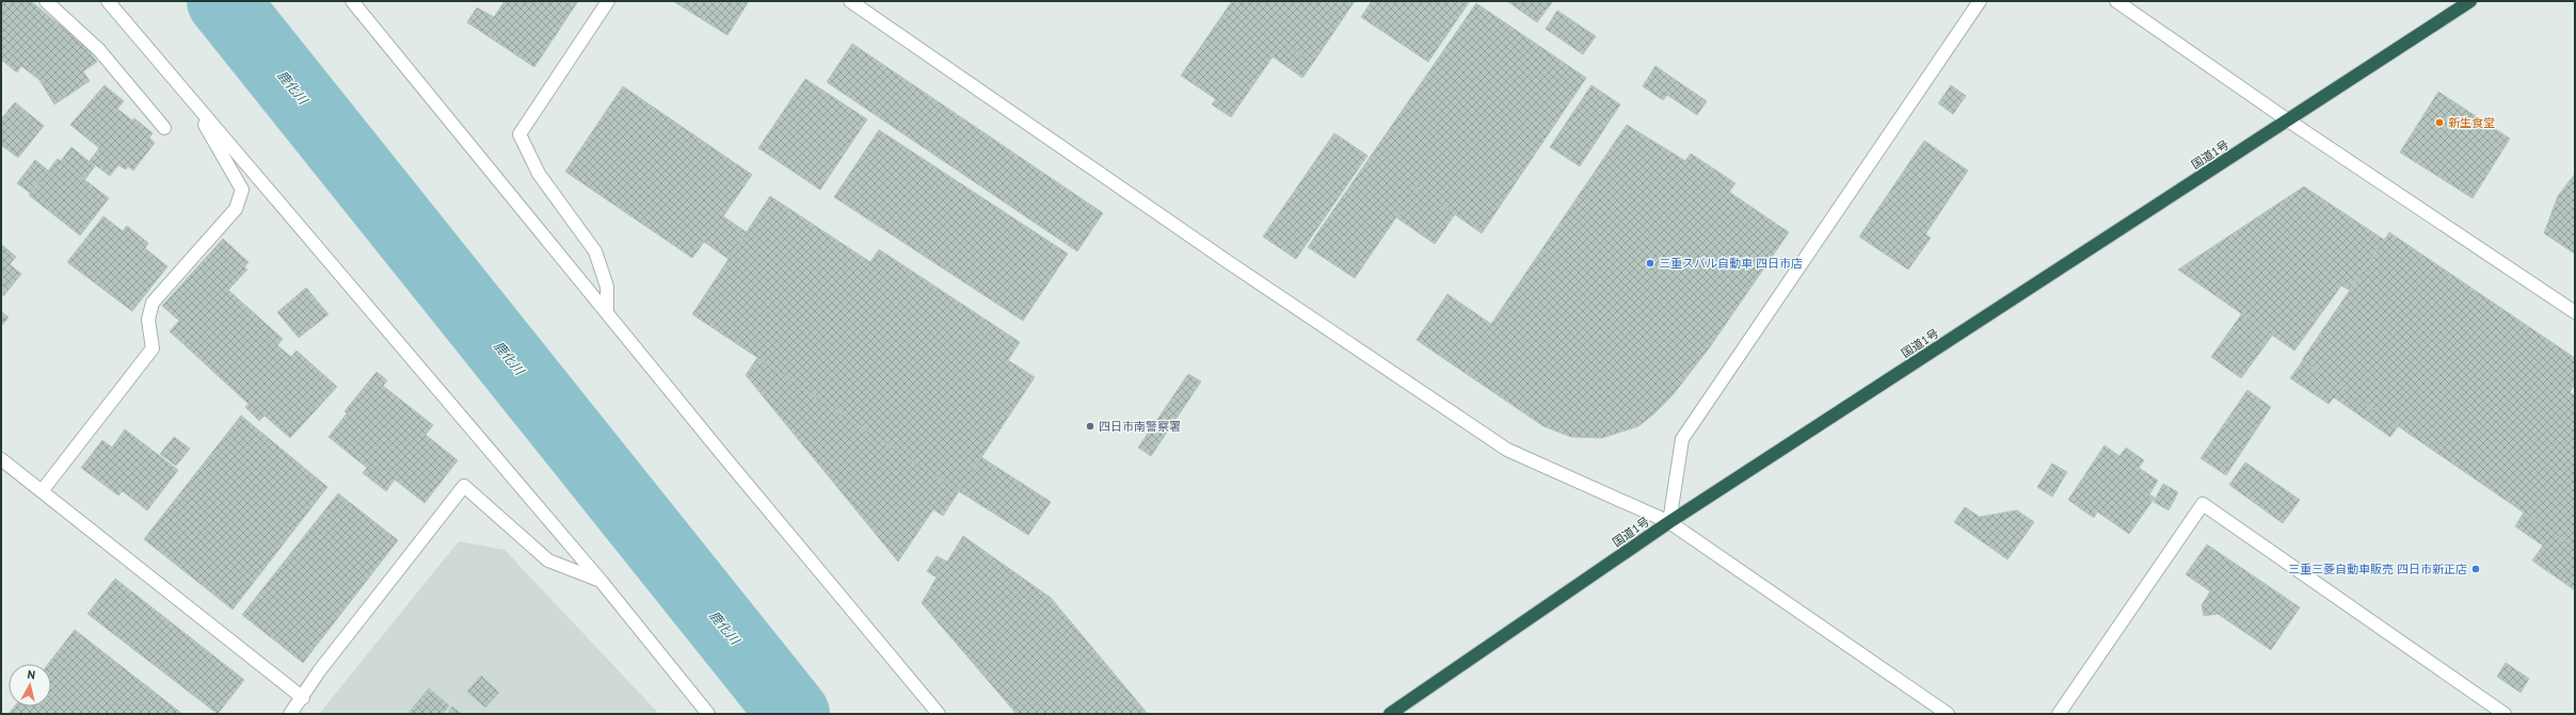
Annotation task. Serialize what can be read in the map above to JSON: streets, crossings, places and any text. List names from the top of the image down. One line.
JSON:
{"streets":{"highway":["国道1号"]},"water":["鹿化川"],"places":["新生食堂","三重スバル自動車 四日市店","四日市南警察署","三重三菱自動車販売 四日市新正店"],"north":"top"}
